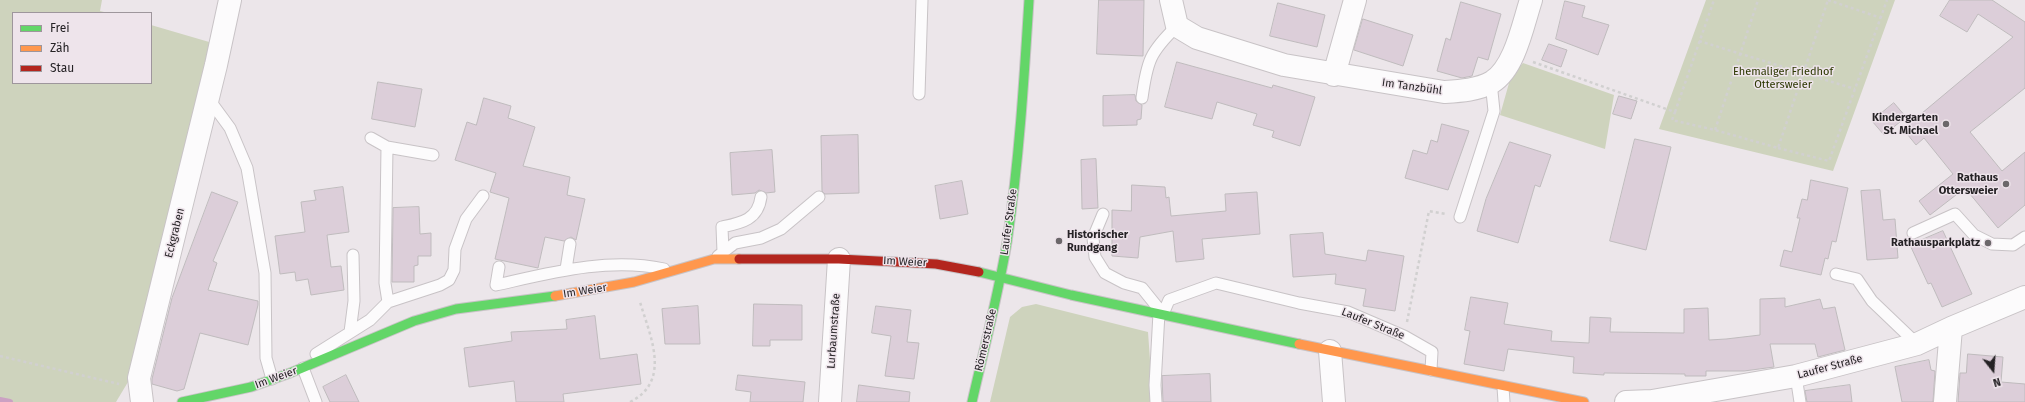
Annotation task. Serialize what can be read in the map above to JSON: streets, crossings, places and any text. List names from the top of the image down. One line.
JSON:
{"streets":{"street":["Im Tanzbühl","Laufer Straße","Eckgraben","Im Weier","Lurbaumstraße","Römerstraße"]},"crossings":[["Laufer Straße","Im Weier"],["Laufer Straße","Römerstraße"],["Im Weier","Lurbaumstraße"],["Im Weier","Römerstraße"]],"parks":["Ehemaliger Friedhof Ottersweier"],"places":["Kindergarten St. Michael","Rathaus Ottersweier","Historischer Rundgang","Rathausparkplatz"],"legend":["Frei","Zäh","Stau"],"north":"bottom"}
